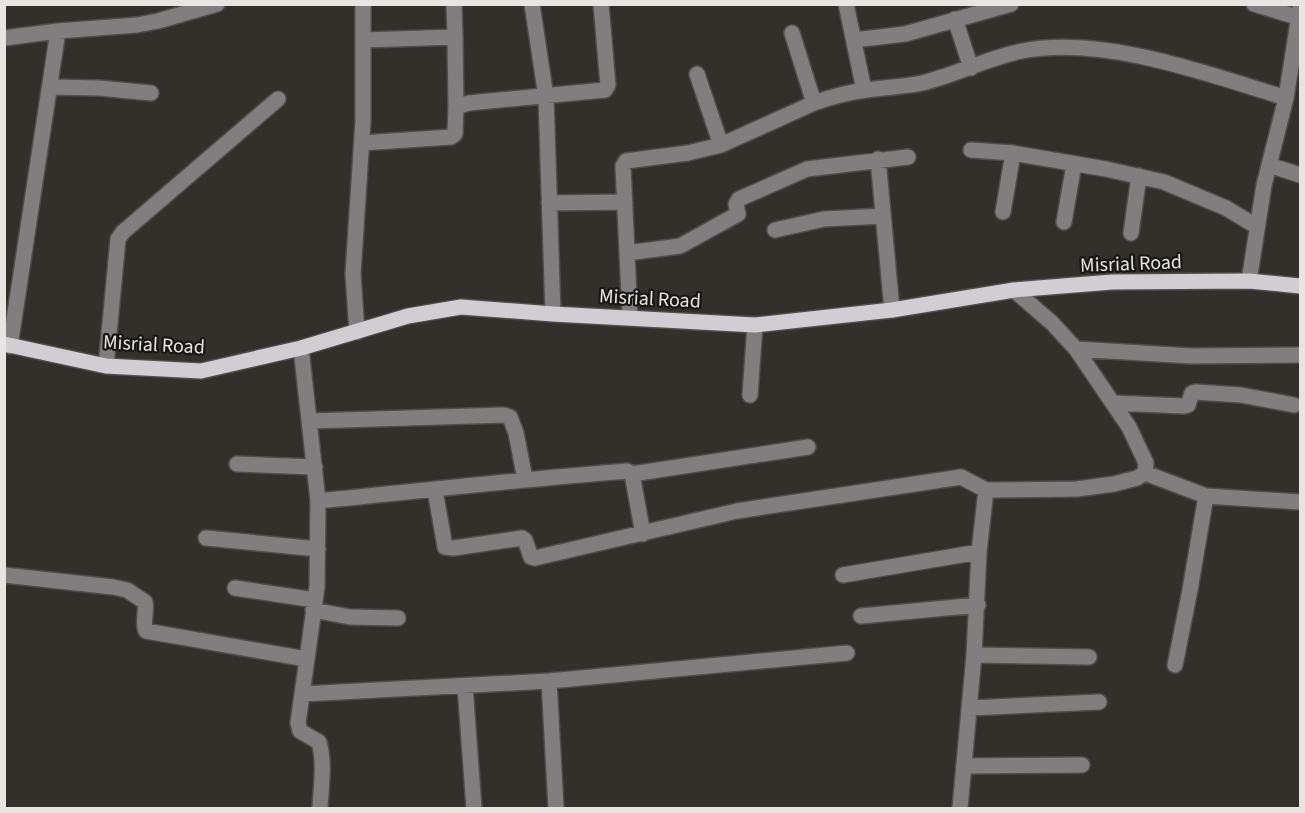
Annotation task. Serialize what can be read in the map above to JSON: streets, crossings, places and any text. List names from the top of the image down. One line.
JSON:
{"streets":{"main road":["Misrial Road"]}}
